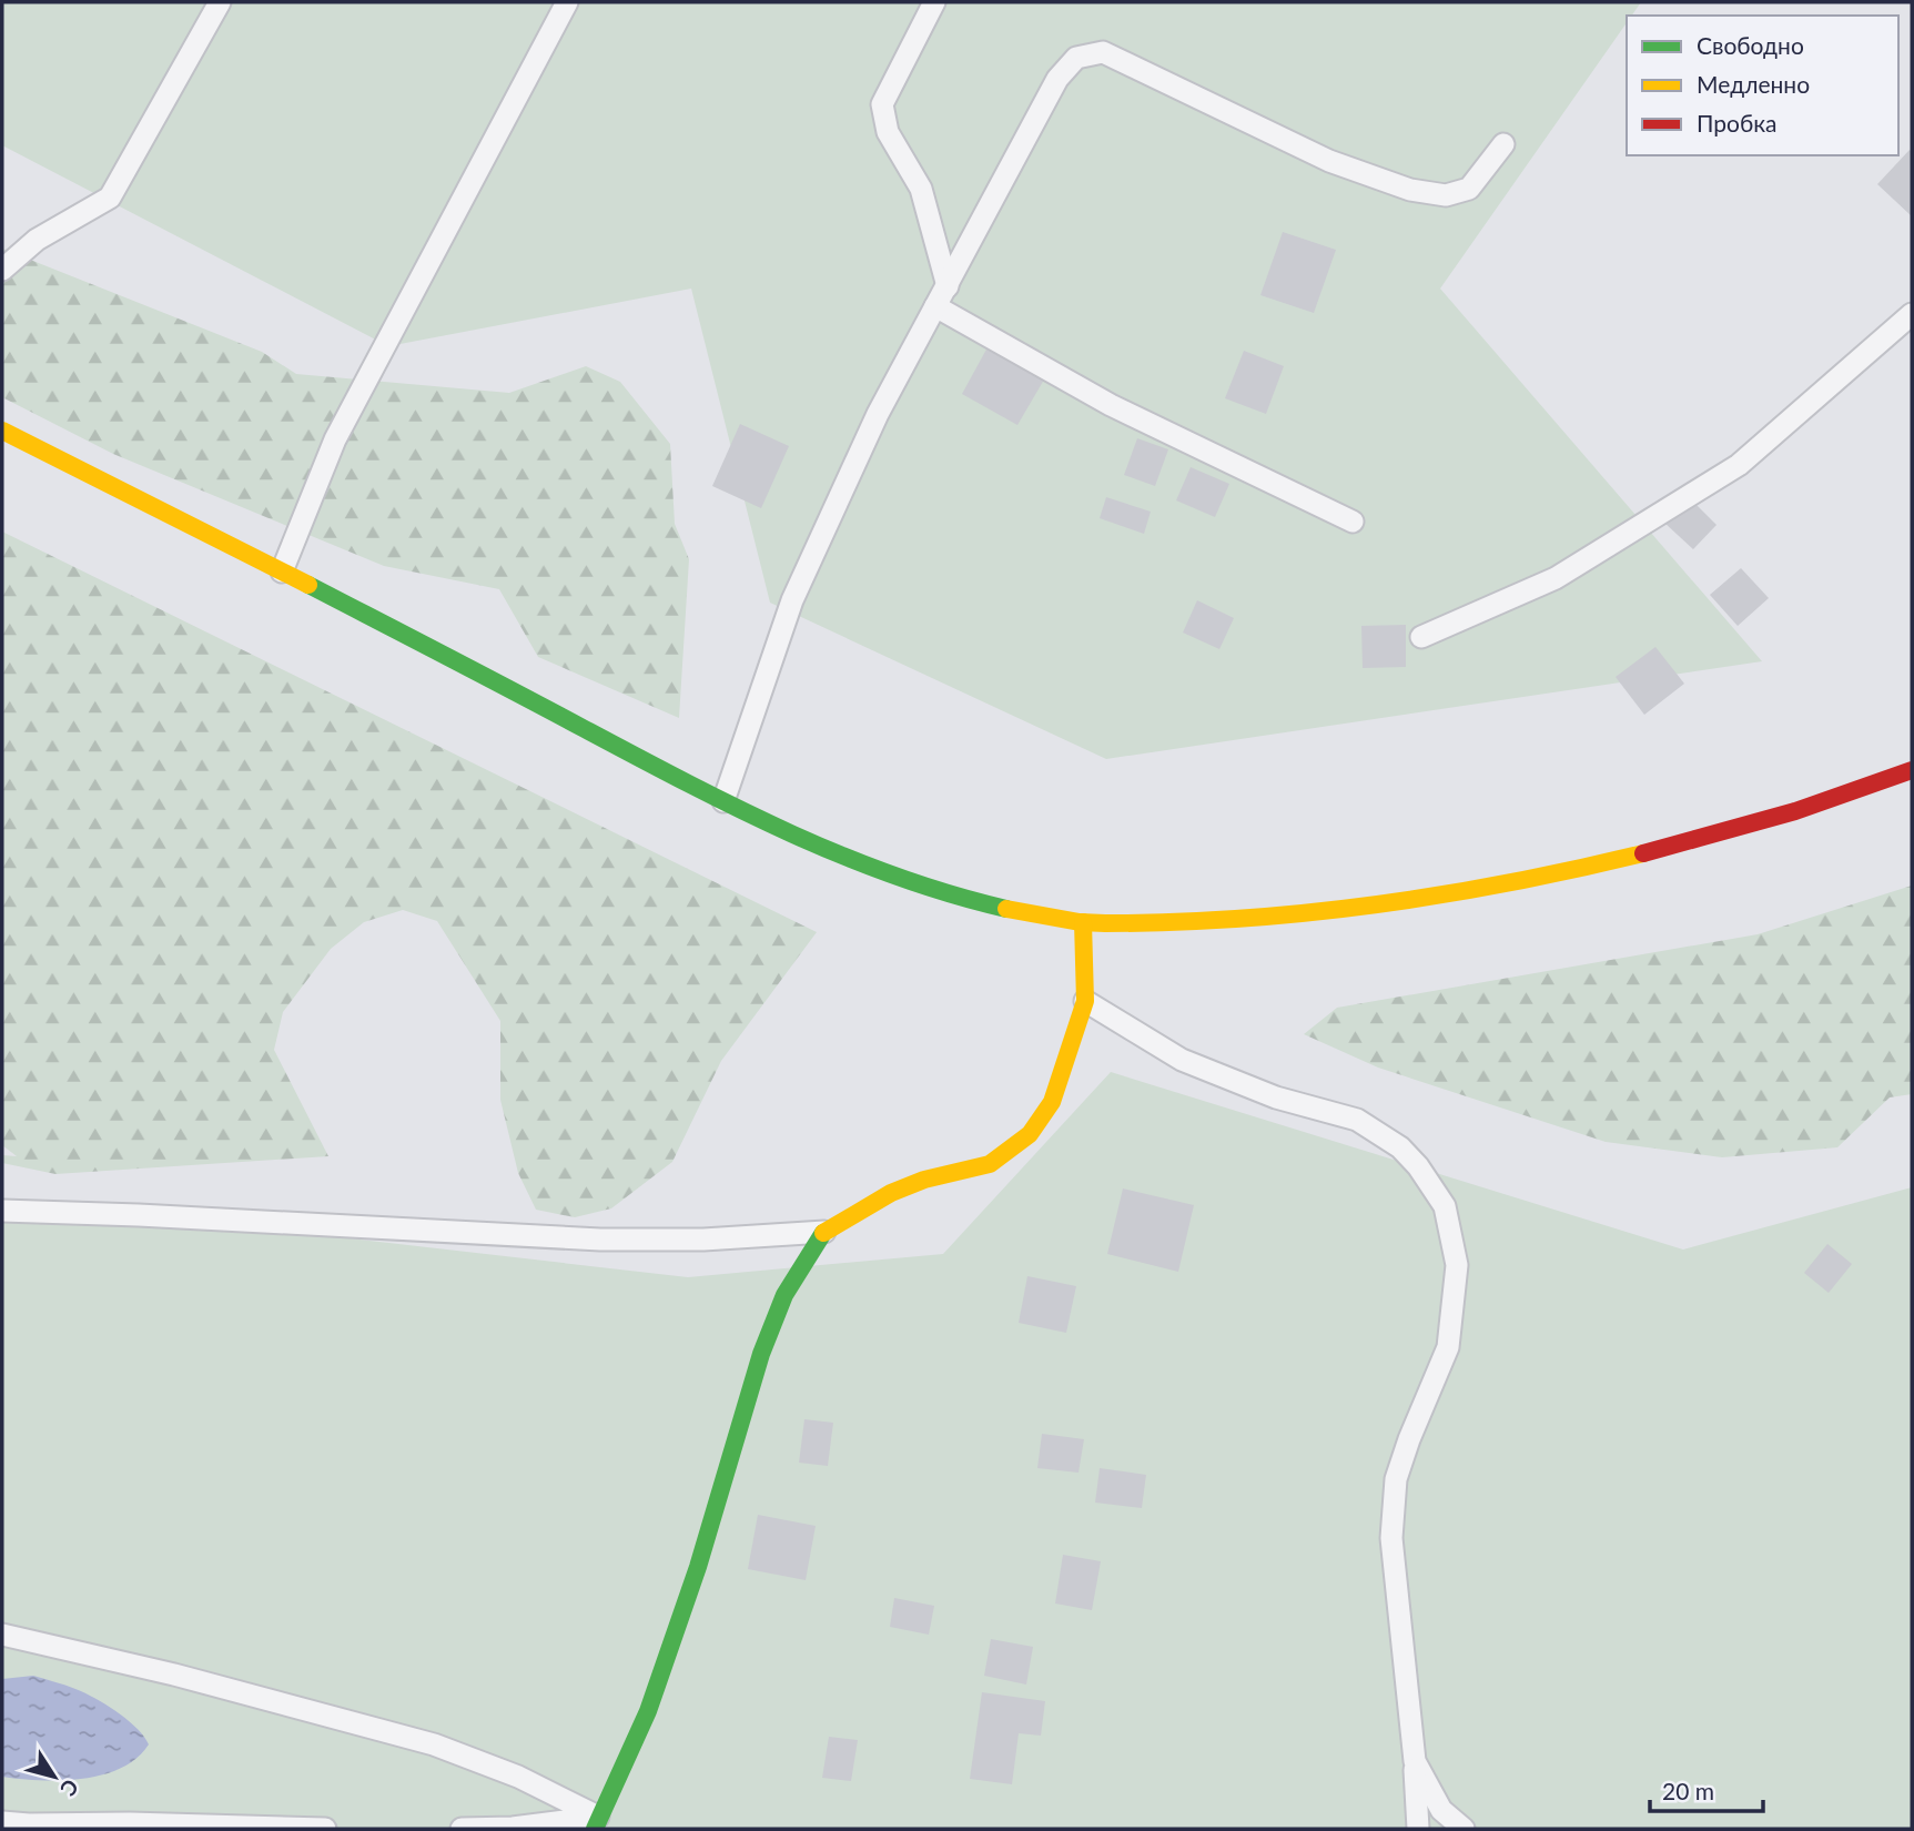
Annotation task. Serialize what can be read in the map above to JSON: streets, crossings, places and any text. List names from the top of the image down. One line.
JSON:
{"legend":["Свободно","Медленно","Пробка"],"scale_bar":"20 m","north":"bottom right"}
